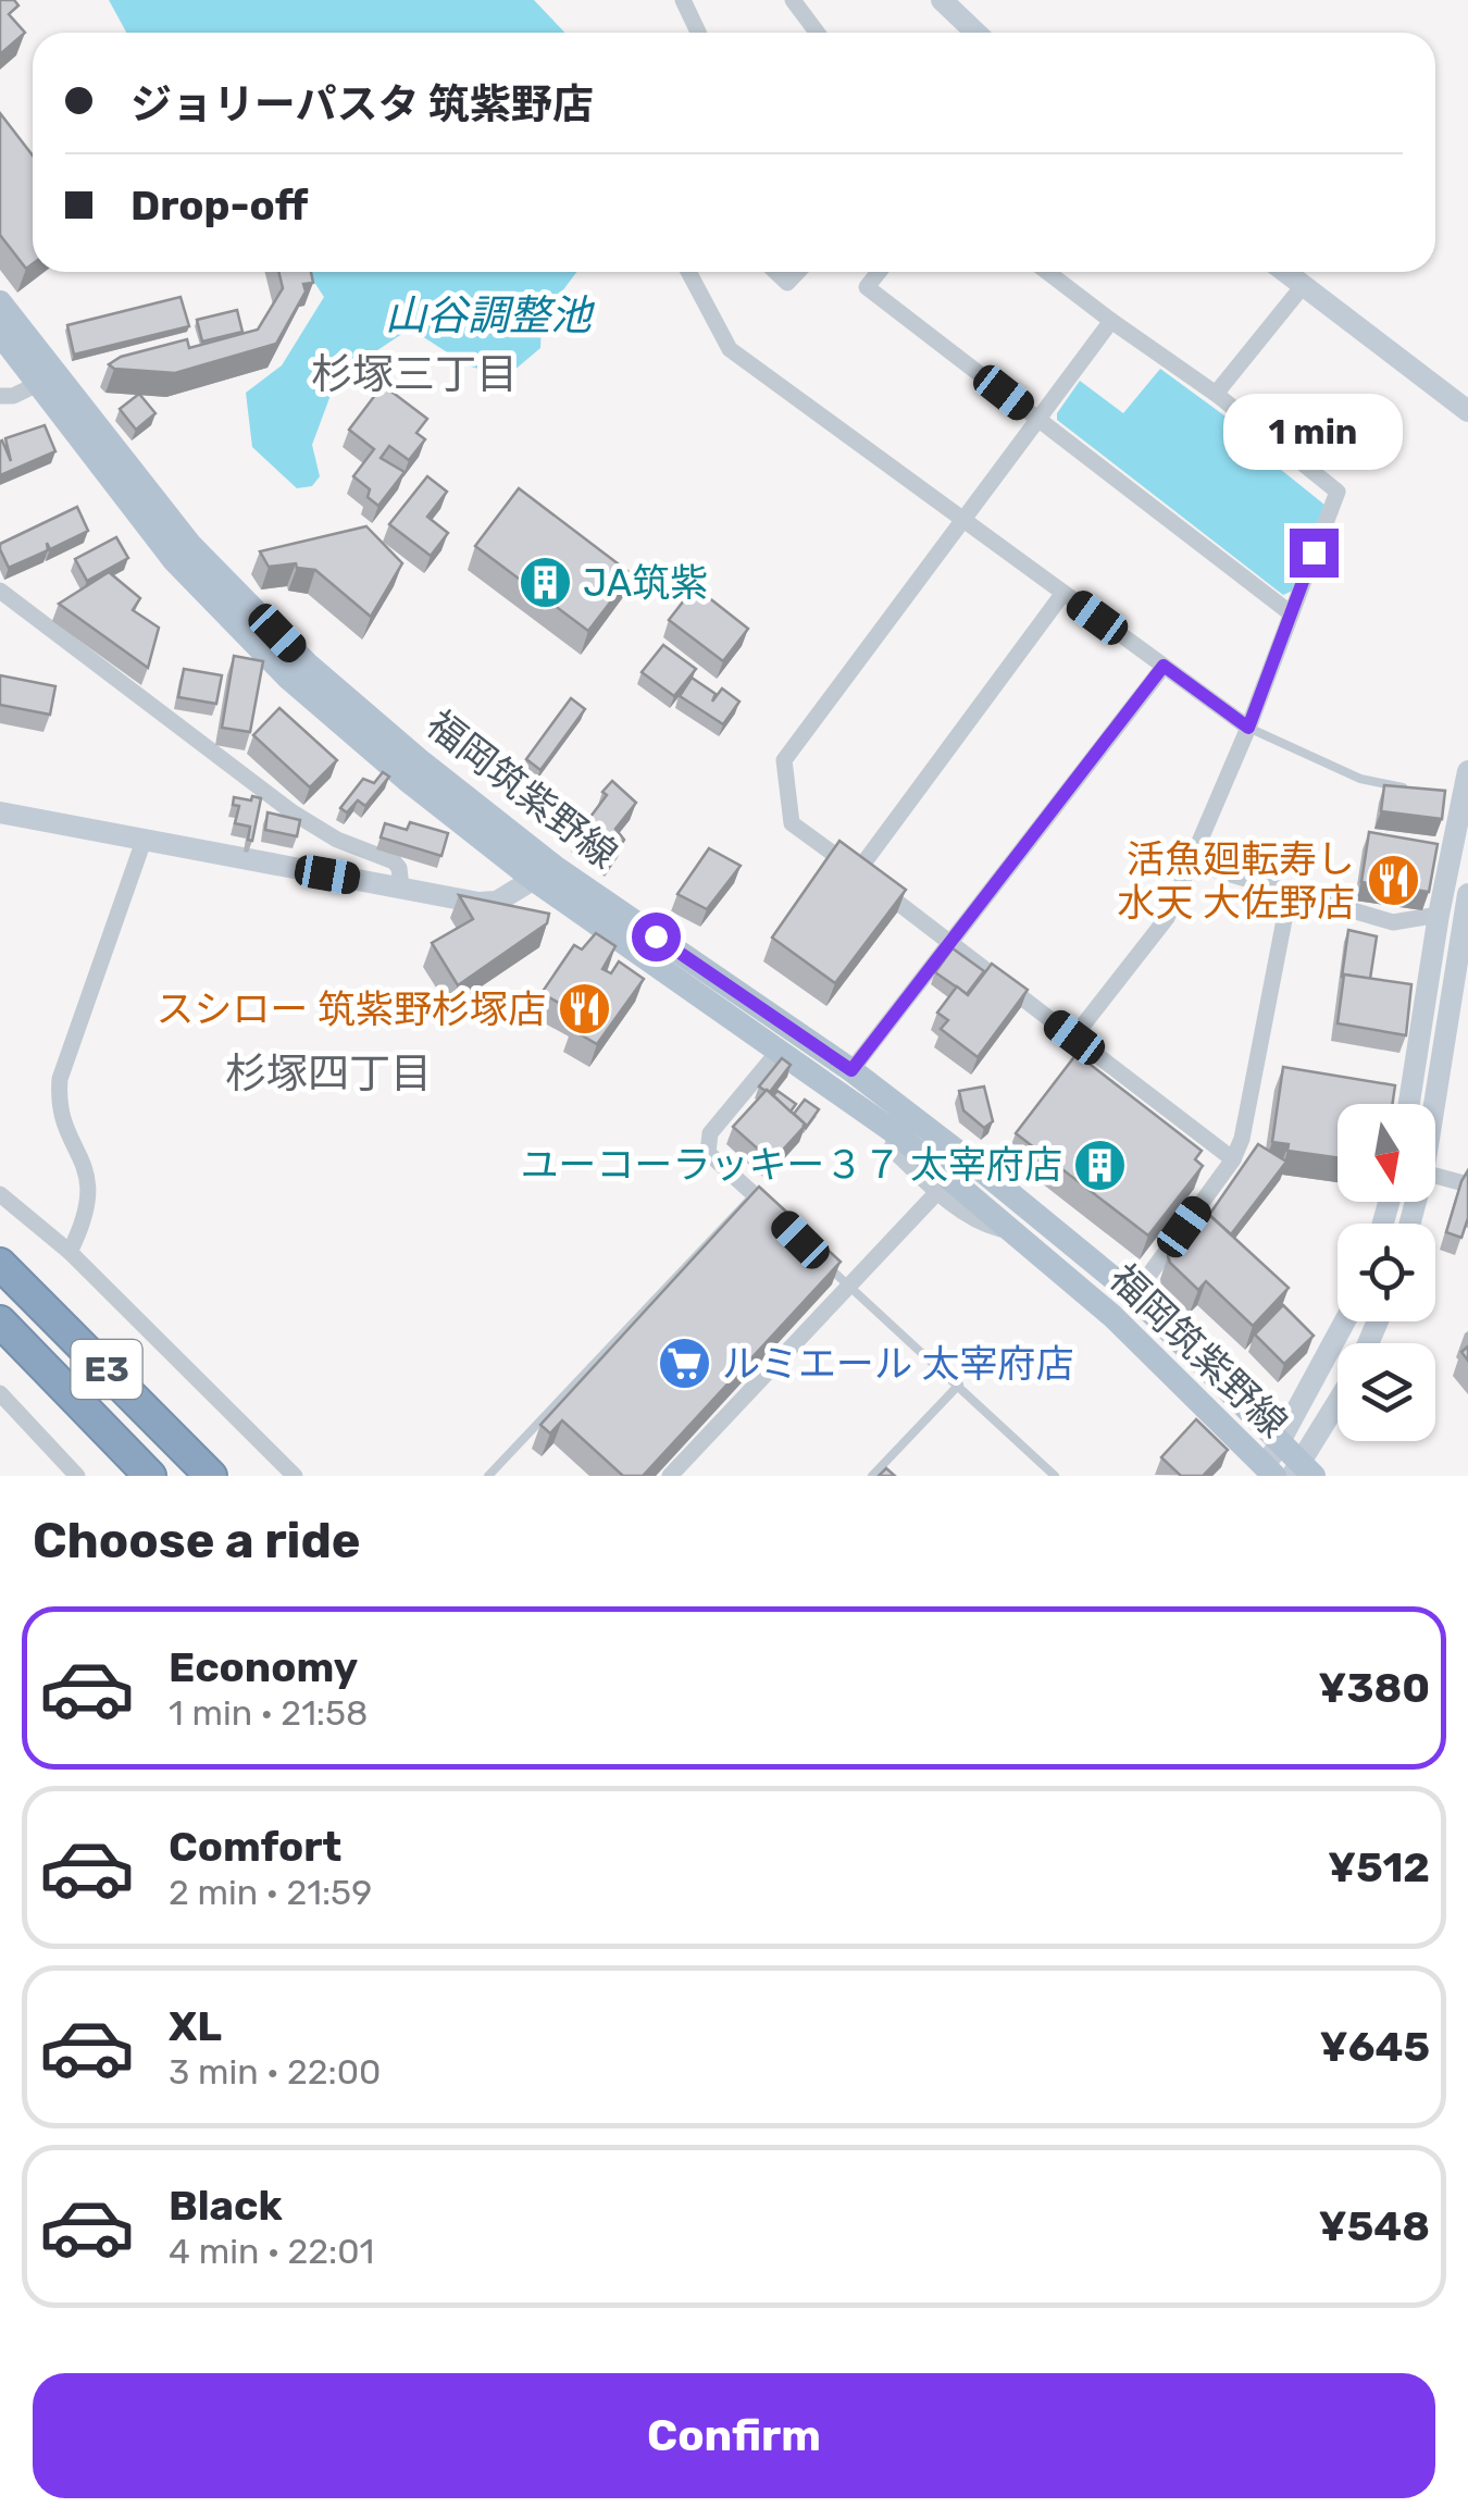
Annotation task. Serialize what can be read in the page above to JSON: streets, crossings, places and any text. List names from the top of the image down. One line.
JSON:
{"streets":{"highway":["E3"],"main road":["福岡筑紫野線"]},"districts":["杉塚三丁目","杉塚四丁目"],"water":["山谷調整池"],"places":{"building":["JA筑紫","ユーコーラッキー３７ 太宰府店"],"restaurant":["活魚廻転寿し 水天 大佐野店","スシロー 筑紫野杉塚店"],"supermarket":["ルミエール 太宰府店"]},"north":"bottom","page":{"banner":["ジョリーパスタ 筑紫野店","Drop-off"],"bubble":"1 min","heading":"Choose a ride","list":[{"name":"Economy","note":"1 min · 21:58","value":"¥380"},{"name":"Comfort","note":"2 min · 21:59","value":"¥512"},{"name":"XL","note":"3 min · 22:00","value":"¥645"},{"name":"Black","note":"4 min · 22:01","value":"¥548"}],"buttons":"Confirm"}}
